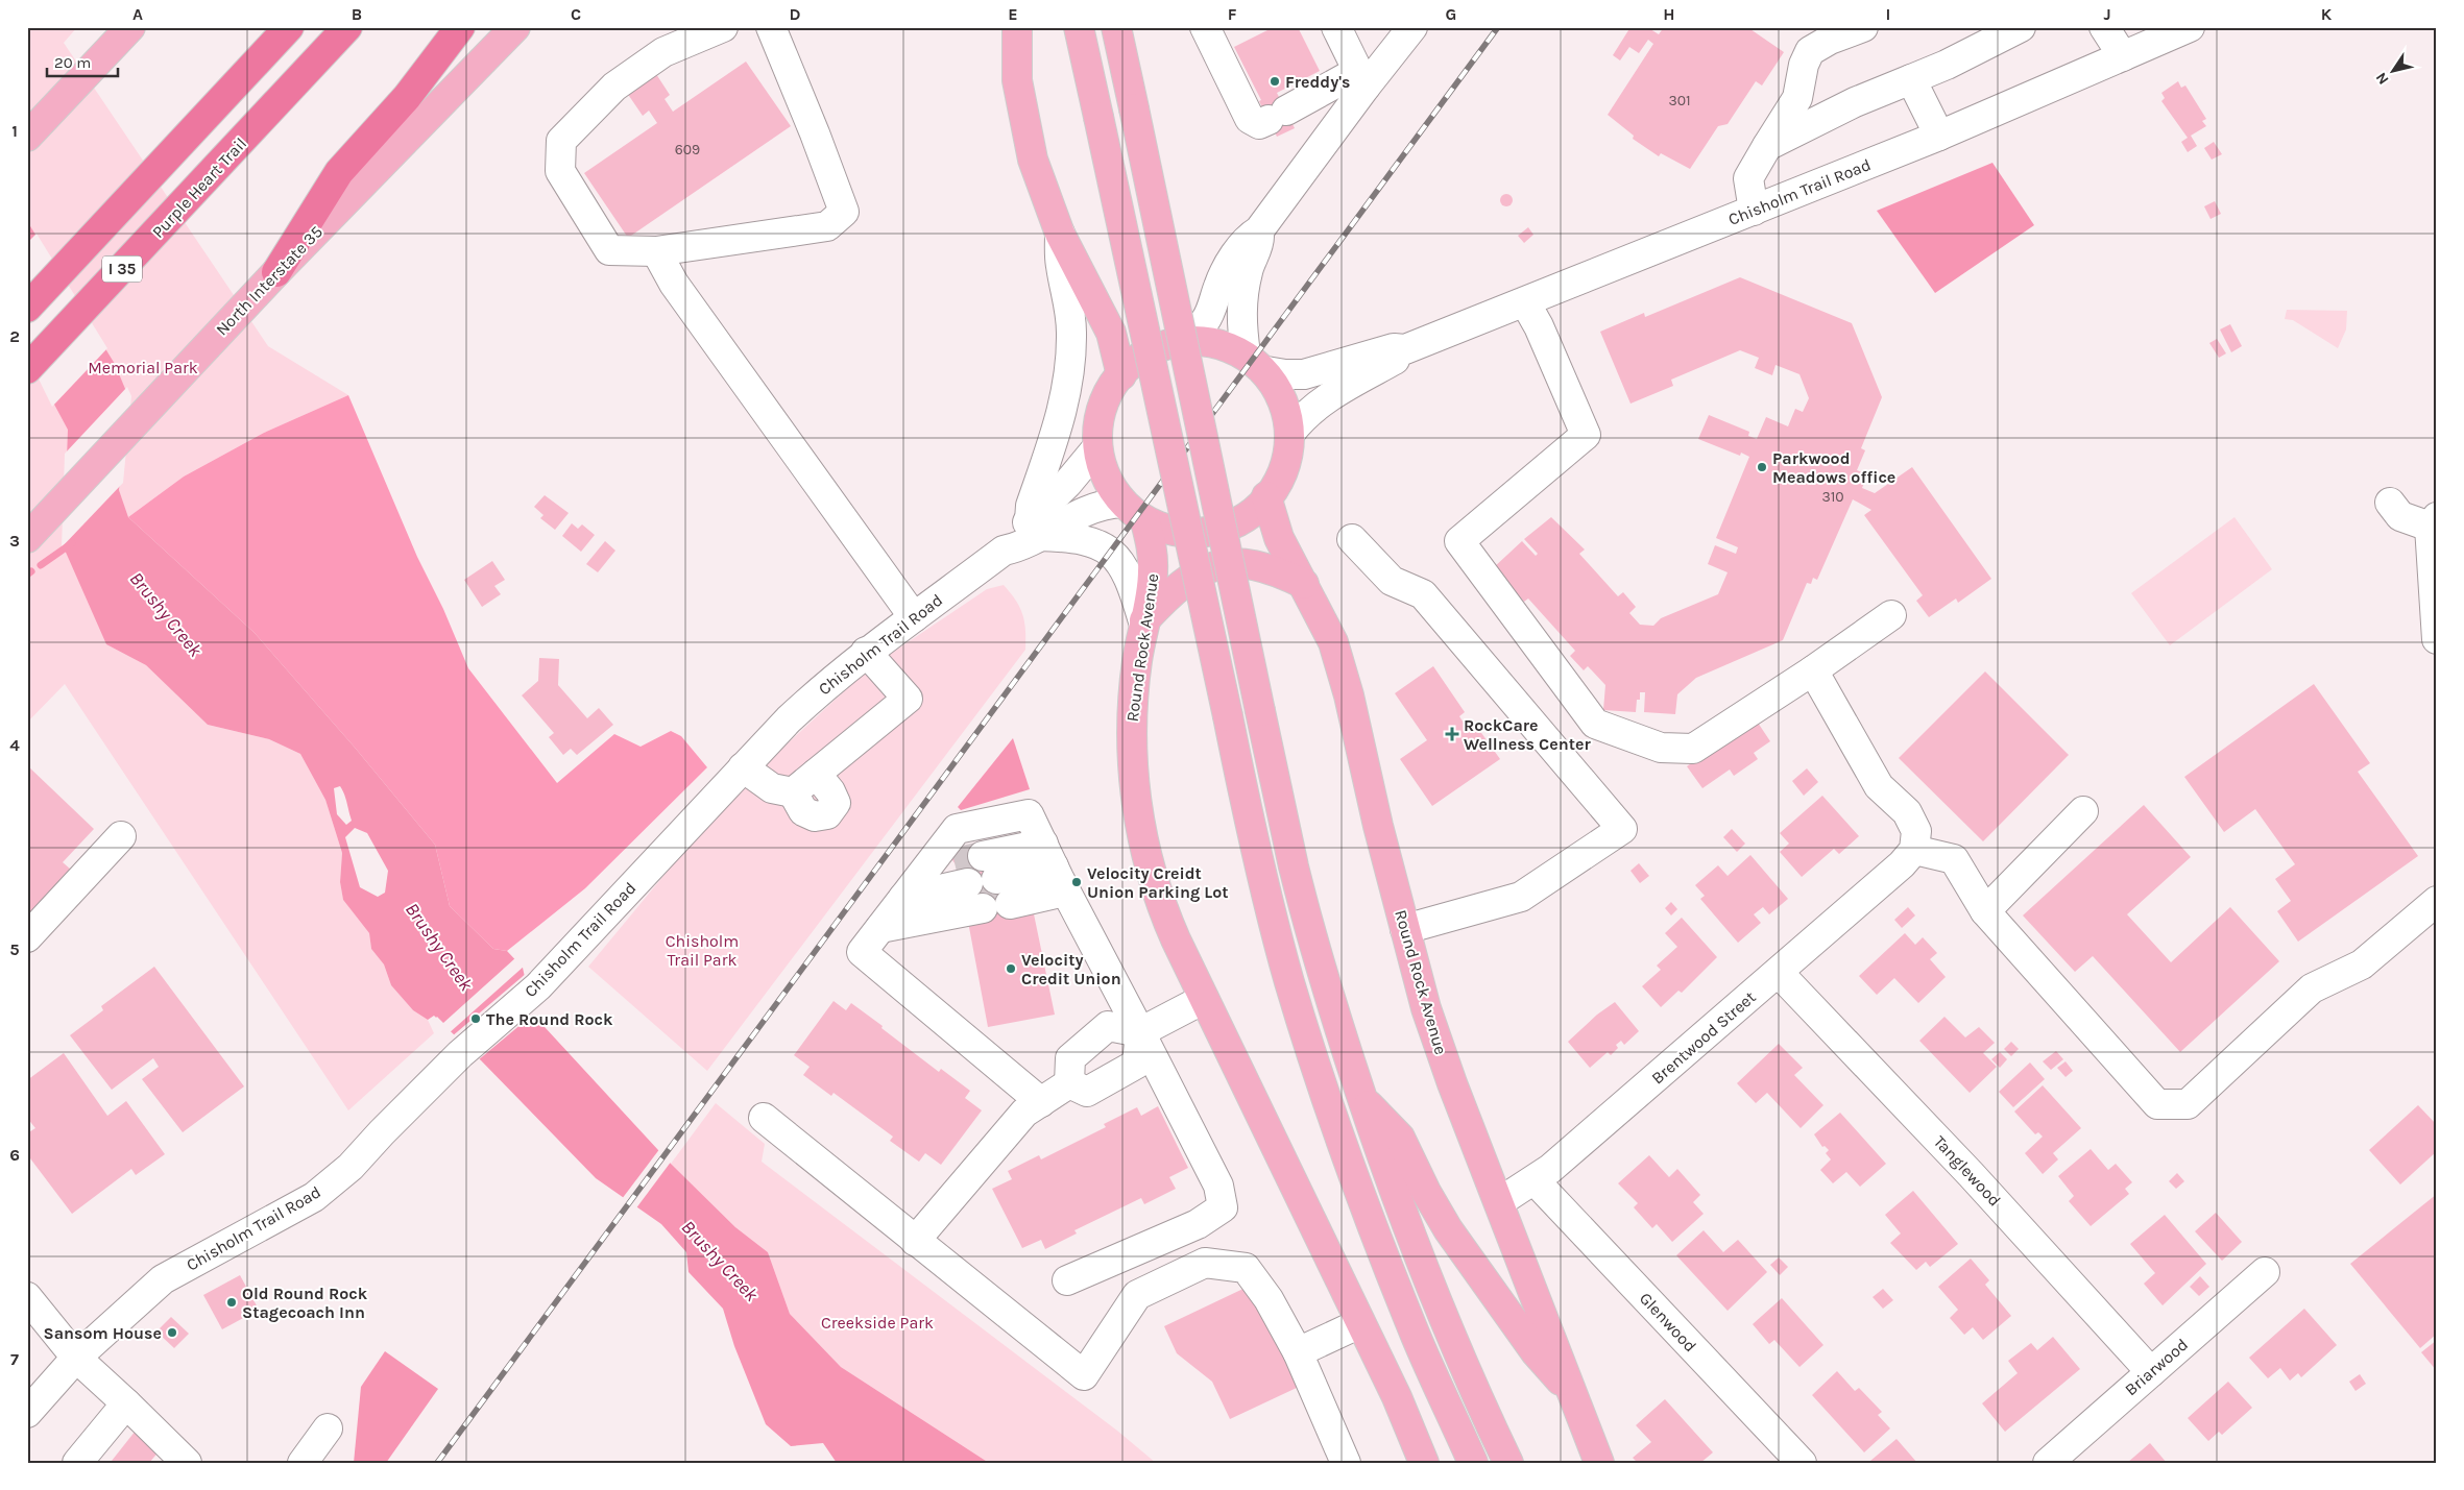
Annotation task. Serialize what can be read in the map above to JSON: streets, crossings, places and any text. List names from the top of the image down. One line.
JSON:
{"streets":{"highway":["Purple Heart Trail","I 35"],"main road":["North Interstate 35","Round Rock Avenue"],"street":["Chisholm Trail Road","Brentwood Street","Tanglewood","Glenwood","Briarwood"]},"crossings":[["Round Rock Avenue","Brentwood Street"],["Brentwood Street","Tanglewood"],["Brentwood Street","Glenwood"],["Tanglewood","Briarwood"]],"water":["Brushy Creek"],"parks":["Memorial Park","Chisholm Trail Park","Creekside Park"],"places":{"other":["Freddy's","Parkwood Meadows office","Velocity Creidt Union Parking Lot","Velocity Credit Union","The Round Rock","Old Round Rock Stagecoach Inn","Sansom House"],"health":["RockCare Wellness Center"]},"house_numbers":["301","609","310"],"scale_bar":"20 m","north":"bottom left","grid":{"columns":["A","B","C","D","E","F","G","H","I","J","K"],"rows":["1","2","3","4","5","6","7"]}}
